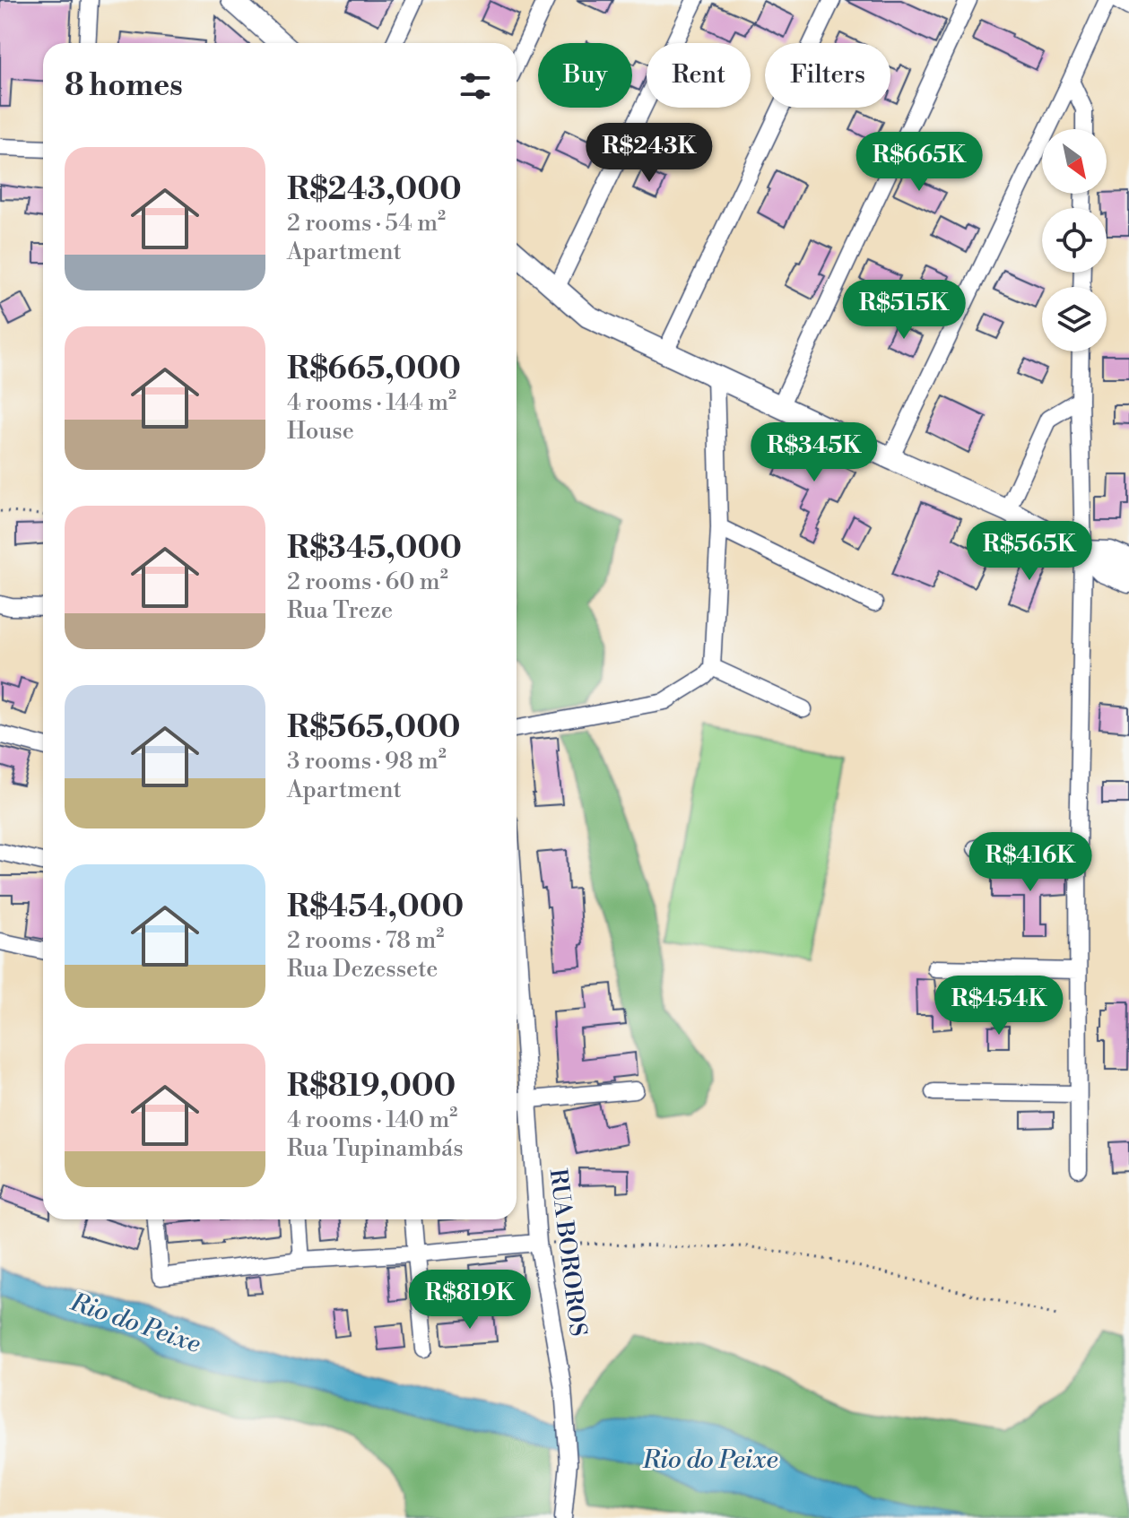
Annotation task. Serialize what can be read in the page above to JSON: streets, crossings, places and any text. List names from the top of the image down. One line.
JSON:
{"streets":{"street":["RUA BOROROS"]},"water":["Rio do Peixe"],"north":"bottom right","page":{"chip":["Buy","Rent","Filters"],"heading":"8 homes","price":["R$243K","R$665K","R$515K","R$345K","R$565K","R$416K","R$454K","R$819K"],"list":[{"name":"R$243,000","note":"2 rooms · 54 m² · Apartment"},{"name":"R$665,000","note":"4 rooms · 144 m² · House"},{"name":"R$345,000","note":"2 rooms · 60 m² · Rua Treze"},{"name":"R$565,000","note":"3 rooms · 98 m² · Apartment"},{"name":"R$454,000","note":"2 rooms · 78 m² · Rua Dezessete"},{"name":"R$819,000","note":"4 rooms · 140 m² · Rua Tupinambás"}]}}
